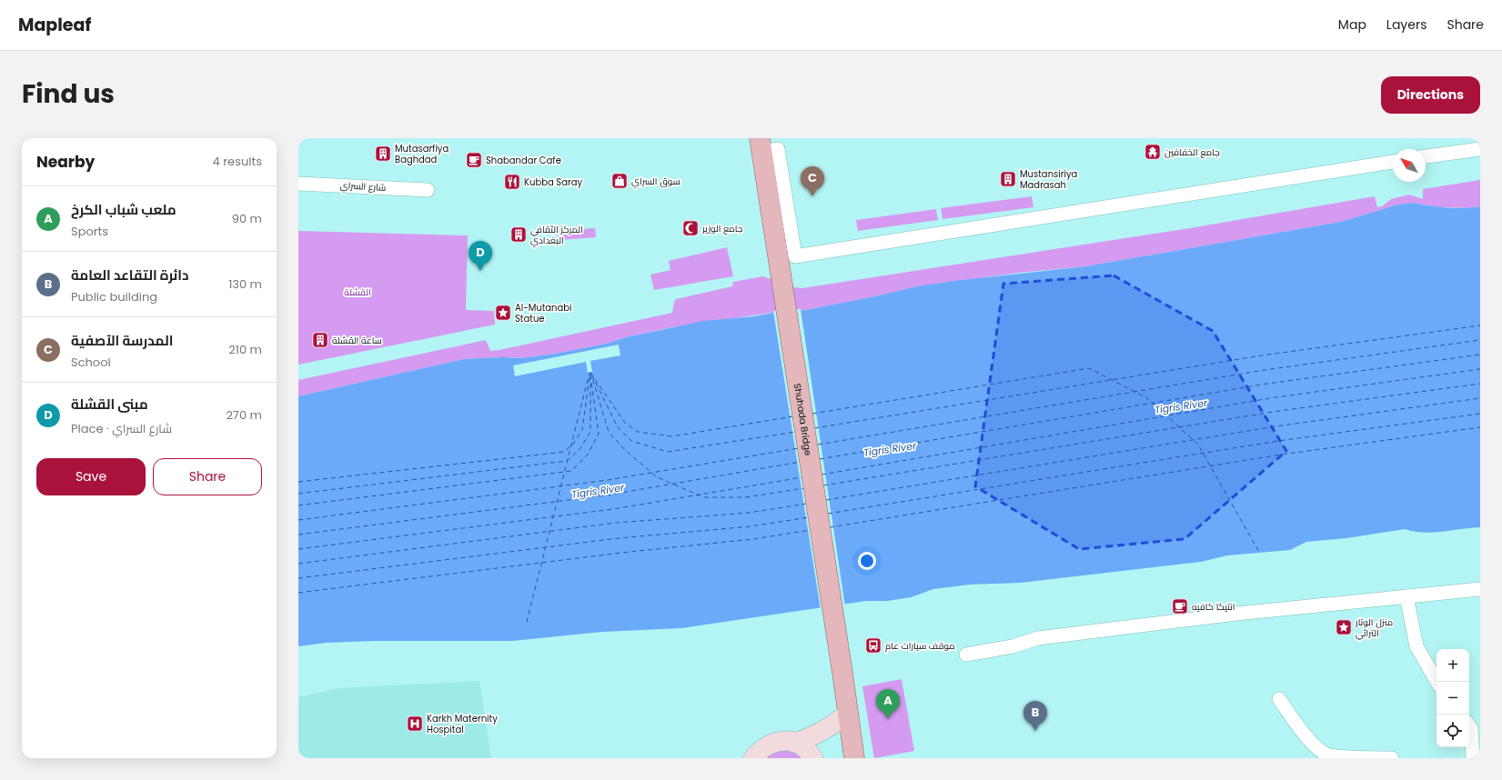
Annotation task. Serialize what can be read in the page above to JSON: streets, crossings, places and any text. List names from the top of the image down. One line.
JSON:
{"streets":{"main road":["Shuhada Bridge"],"street":["شارع السراي"]},"water":["Tigris River"],"parks":["القشلة"],"places":{"temple":["جامع الخفافين"],"building":["Mutasarfiya Baghdad","Mustansiriya Madrasah","المركز الثقافي البغدادي","ساعة القشلة"],"cafe":["Shabandar Cafe","انتيكا كافيه"],"shop":["سوق السراي"],"restaurant":["Kubba Saray"],"mosque":["جامع الوزير"],"place":["Al-Mutanabi Statue","منزل الوتار التراثي"],"bus stop":["موقف سيارات عام"],"hospital":["Karkh Maternity Hospital"]},"north":"top left","page":{"header":"Mapleaf","nav":["Map","Layers","Share"],"title":"Find us","buttons":["Directions",["Save","Share"]],"heading":["Nearby","4 results"],"pins":["C","D","A","B"],"list":[{"mark":"A","name":"ملعب شباب الكرخ","note":"Sports","value":"90 m"},{"mark":"B","name":"دائرة التقاعد العامة","note":"Public building","value":"130 m"},{"mark":"C","name":"المدرسة الآصفية","note":"School","value":"210 m"},{"mark":"D","name":"مبنى القشلة","note":"Place · شارع السراي","value":"270 m"}],"map_buttons":["+","−"]}}
